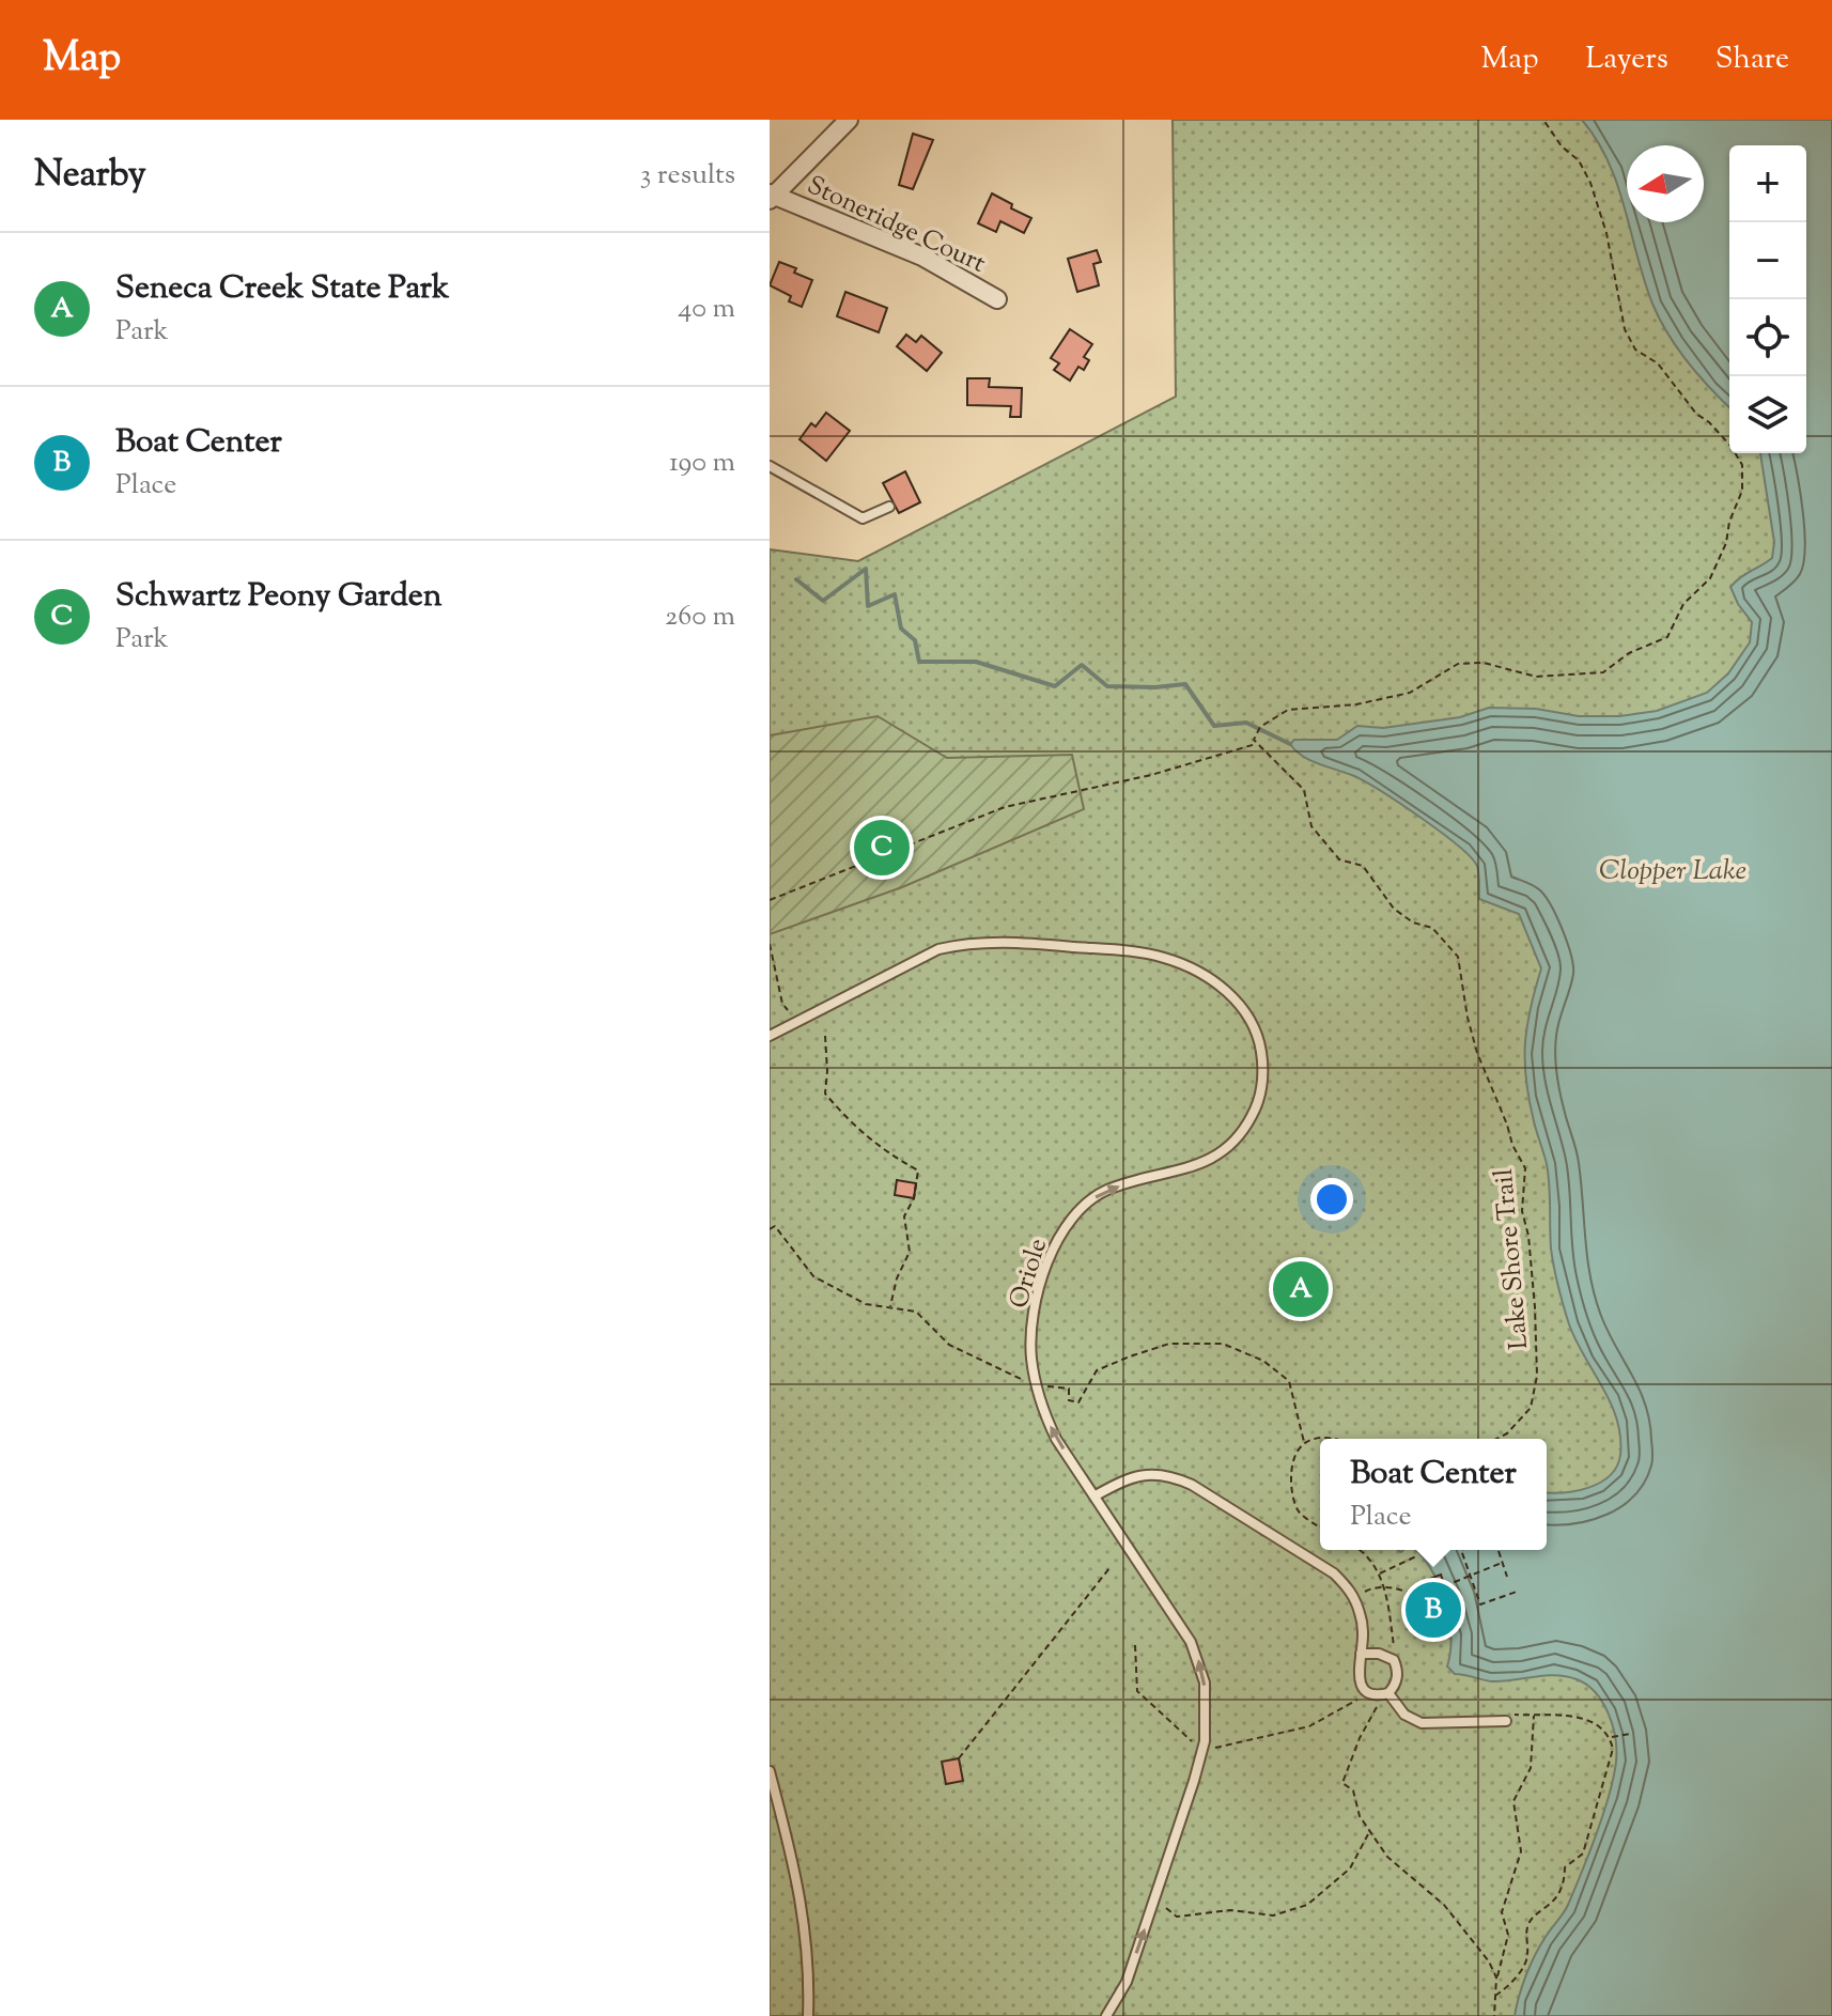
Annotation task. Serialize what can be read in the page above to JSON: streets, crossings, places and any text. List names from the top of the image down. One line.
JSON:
{"streets":{"street":["Stoneridge Court"],"lane":["Oriole"],"path":["Lake Shore Trail"]},"water":["Clopper Lake"],"north":"left","page":{"header":"Map","nav":["Map","Layers","Share"],"heading":["Nearby","3 results"],"map_buttons":["+","−"],"list":[{"mark":"A","name":"Seneca Creek State Park","note":"Park","value":"40 m"},{"mark":"B","name":"Boat Center","note":"Place","value":"190 m"},{"mark":"C","name":"Schwartz Peony Garden","note":"Park","value":"260 m"}],"pins":["C","A","B"],"popup":["Boat Center","Place"]}}
